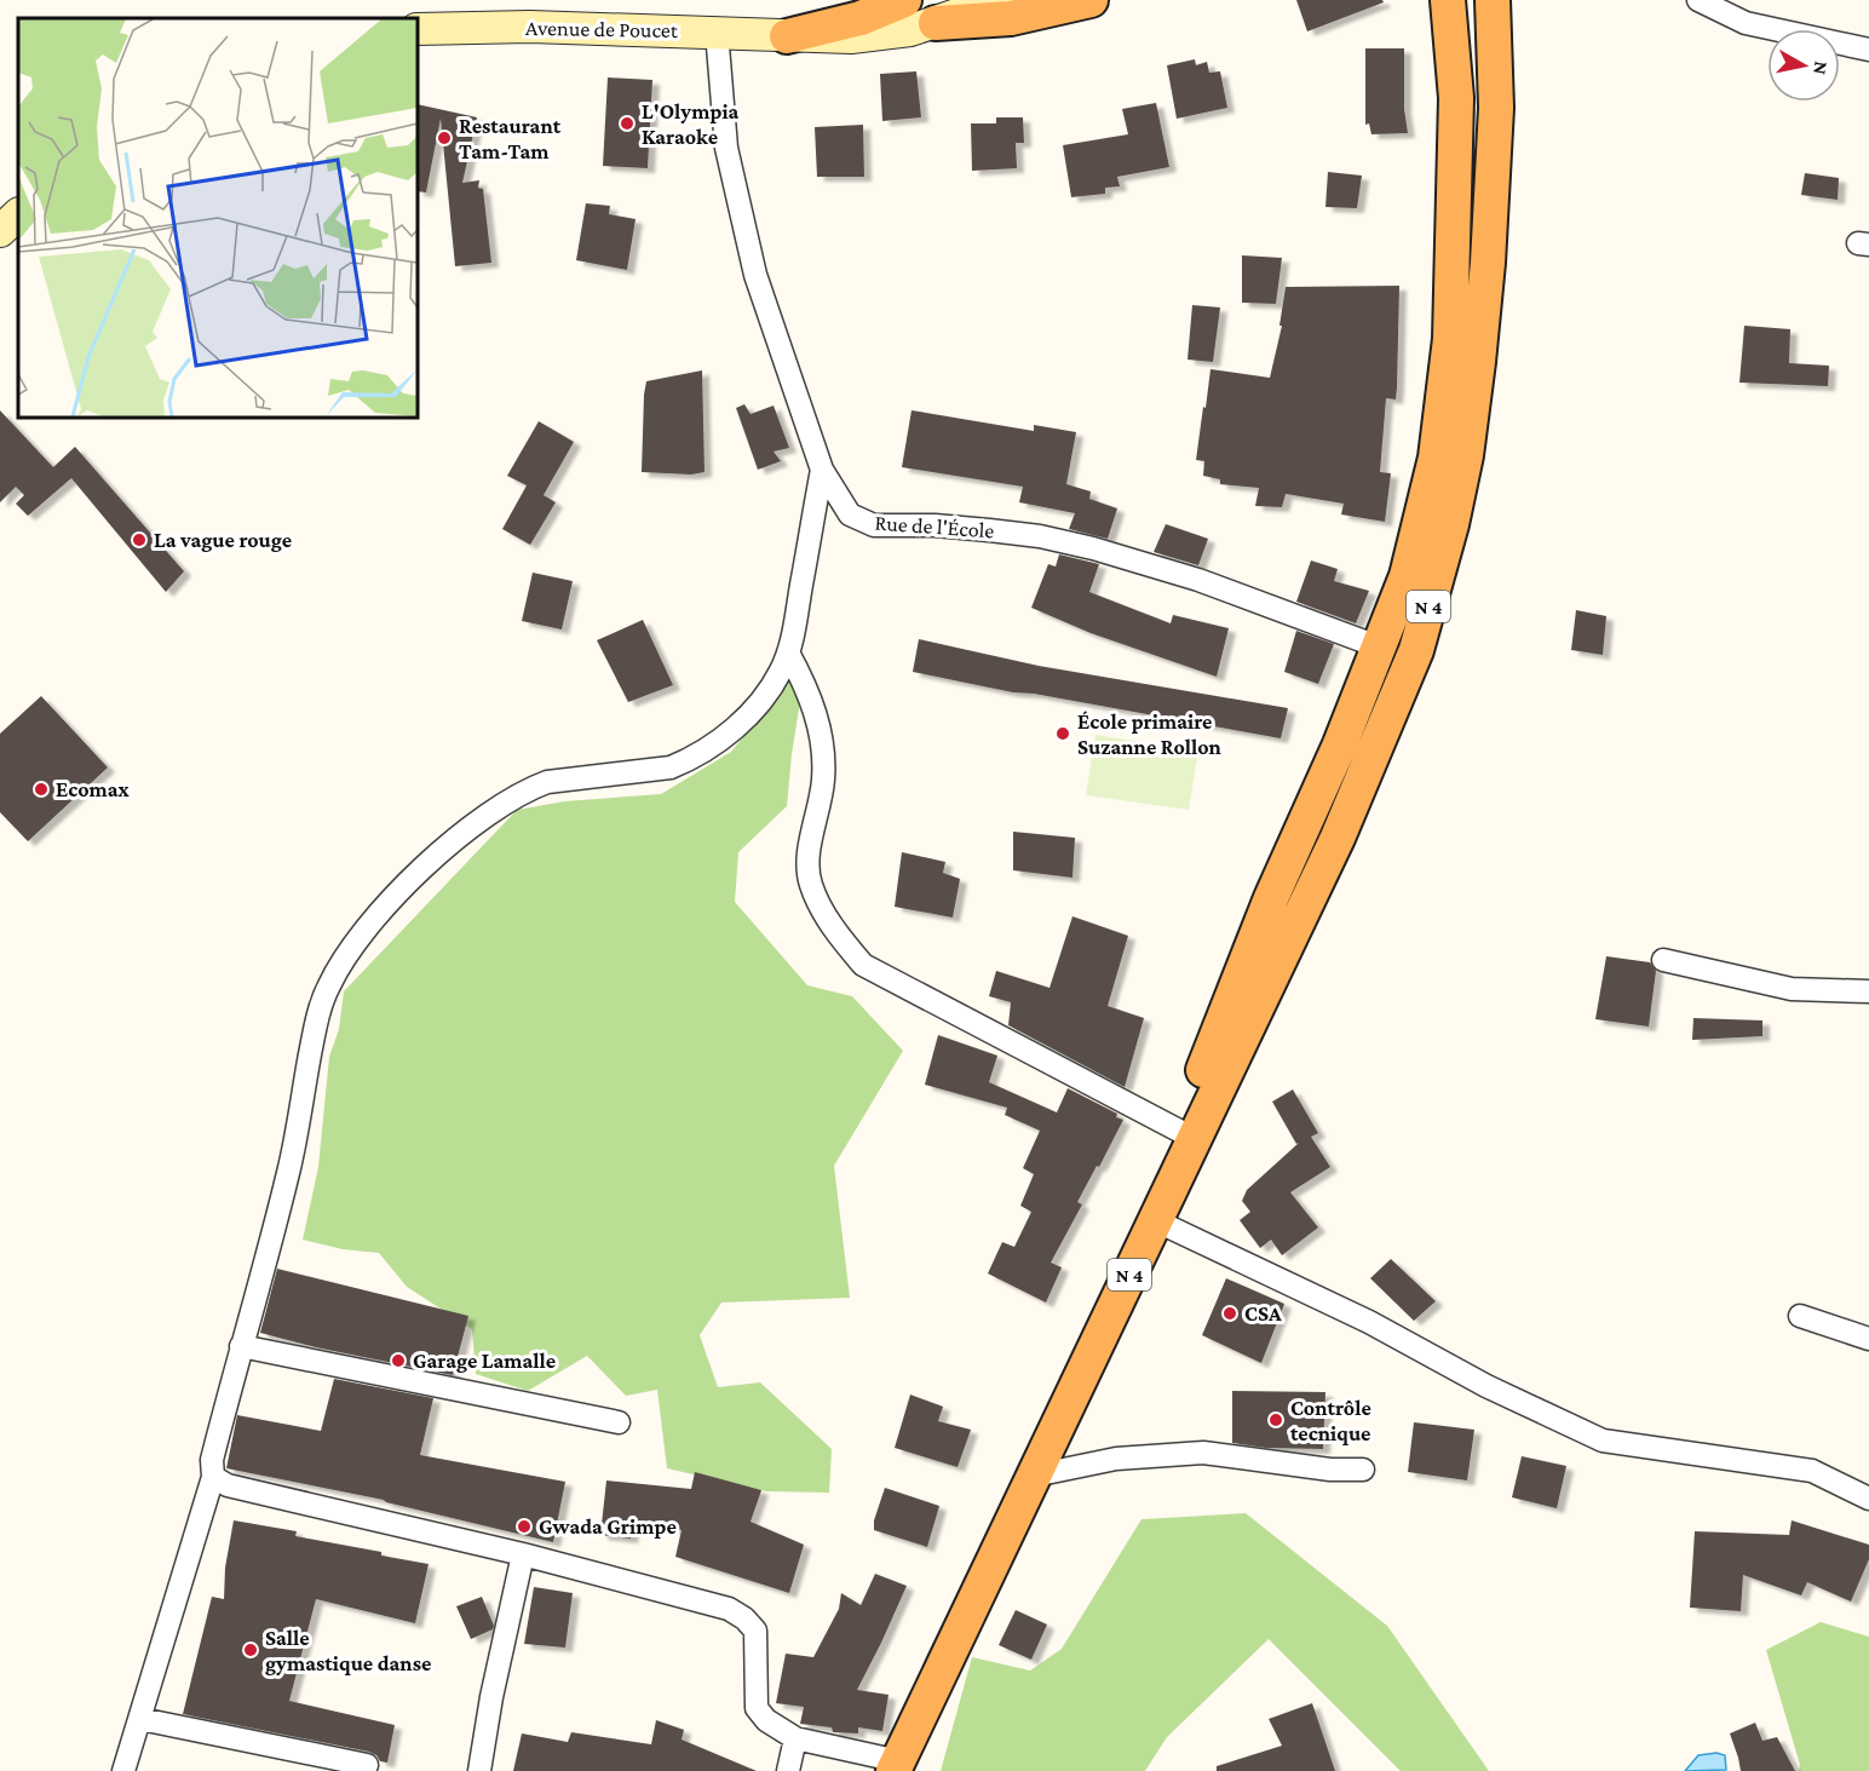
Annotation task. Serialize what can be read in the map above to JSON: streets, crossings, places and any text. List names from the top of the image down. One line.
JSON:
{"streets":{"highway":["N 4"],"main road":["Avenue de Poucet"],"street":["Rue de l'École"]},"crossings":[["Avenue de Poucet","Rue de l'École"],["Rue de l'École","N 4"]],"places":["L'Olympia Karaoke","Restaurant Tam-Tam","La vague rouge","École primaire Suzanne Rollon","Ecomax","CSA","Garage Lamalle","Contrôle tecnique","Gwada Grimpe","Salle gymastique danse"],"north":"right"}
